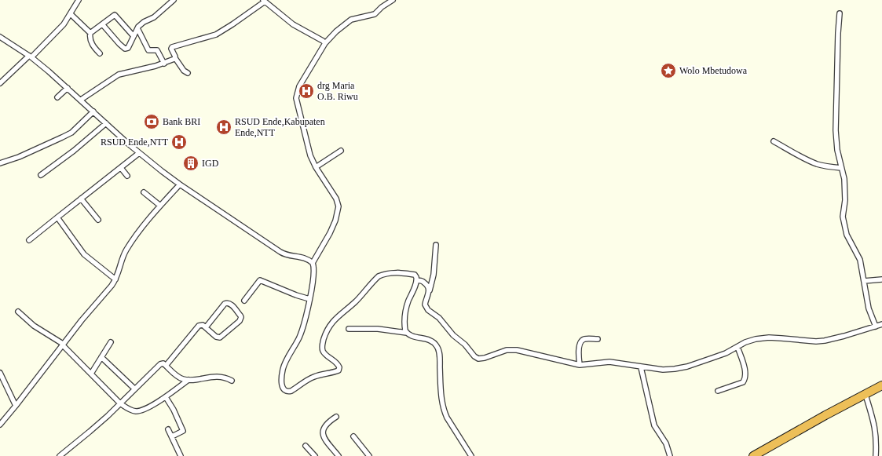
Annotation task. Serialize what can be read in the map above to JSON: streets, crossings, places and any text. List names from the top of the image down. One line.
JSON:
{"places":{"place":["Wolo Mbetudowa"],"hospital":["drg Maria O.B. Riwu","RSUD Ende,Kabupaten Ende,NTT","RSUD Ende,NTT"],"bank":["Bank BRI"],"building":["IGD"]}}
